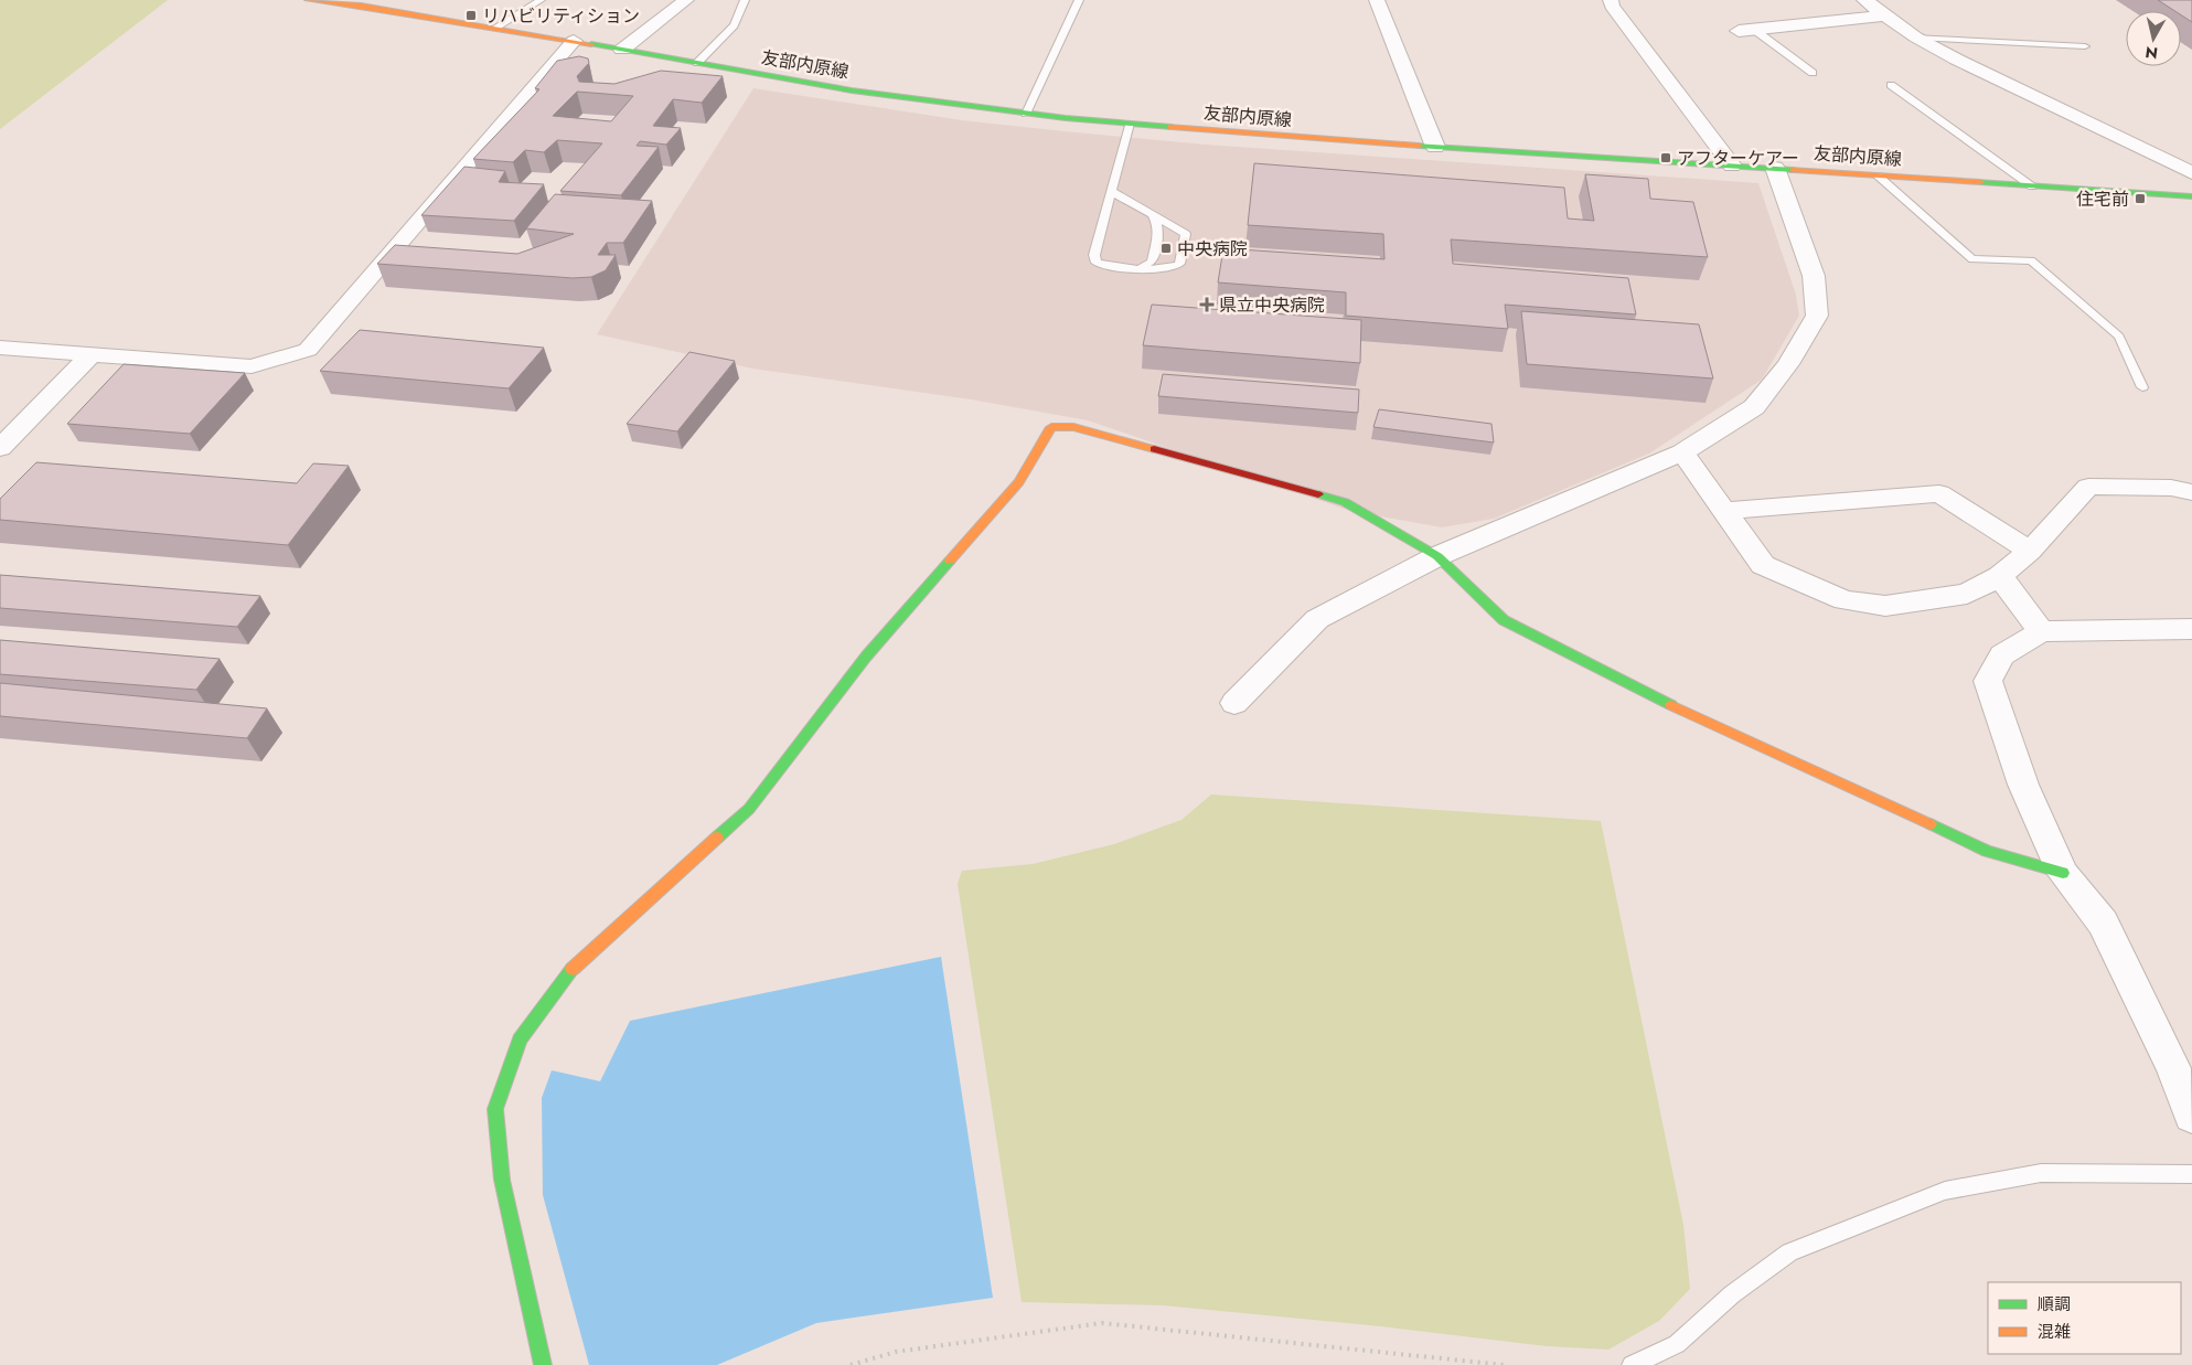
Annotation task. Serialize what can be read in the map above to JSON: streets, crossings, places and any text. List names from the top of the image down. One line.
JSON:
{"streets":{"main road":["友部内原線"]},"places":{"transit":["リハビリティション","アフターケアー","住宅前","中央病院"],"health":["県立中央病院"]},"legend":["順調","混雑"],"north":"bottom"}
